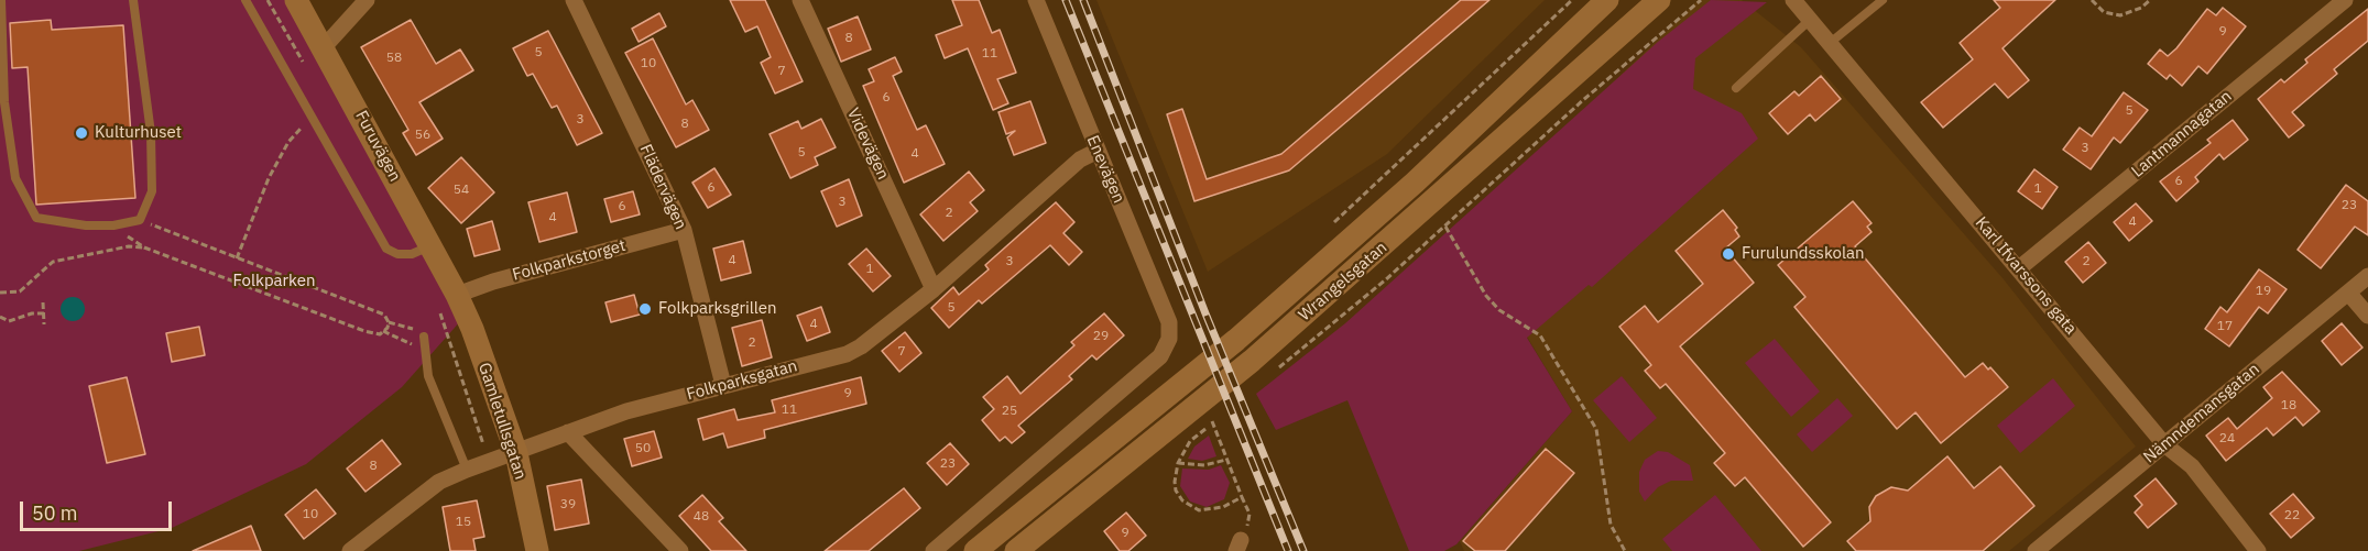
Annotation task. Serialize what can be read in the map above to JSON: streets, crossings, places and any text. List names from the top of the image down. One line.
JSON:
{"streets":{"main road":["Furuvägen","Wrangelsgatan","Gamletullsgatan"],"street":["Lantmannagatan","Videvägen","Enevägen","Flädervägen","Folkparkstorget","Karl Ifvarssons gata","Folkparksgatan","Nämndemansgatan"]},"crossings":[["Lantmannagatan","Karl Ifvarssons gata"],["Videvägen","Folkparksgatan"],["Furuvägen","Folkparkstorget"],["Furuvägen","Gamletullsgatan"],["Enevägen","Folkparksgatan"],["Flädervägen","Folkparkstorget"],["Flädervägen","Folkparksgatan"],["Folkparkstorget","Gamletullsgatan"],["Karl Ifvarssons gata","Nämndemansgatan"],["Folkparksgatan","Gamletullsgatan"]],"parks":["Folkparken"],"places":["Kulturhuset","Furulundsskolan","Folkparksgrillen"],"house_numbers":["9","8","5","11","58","10","7","6","5","3","8","56","3","5","4","6","6","1","54","3","23","6","2","4","4","4","3","2","1","19","5","4","17","29","2","7","9","18","11","25","24","50","23","8","39","10","22","48","15","9"],"scale_bar":"50 m"}
